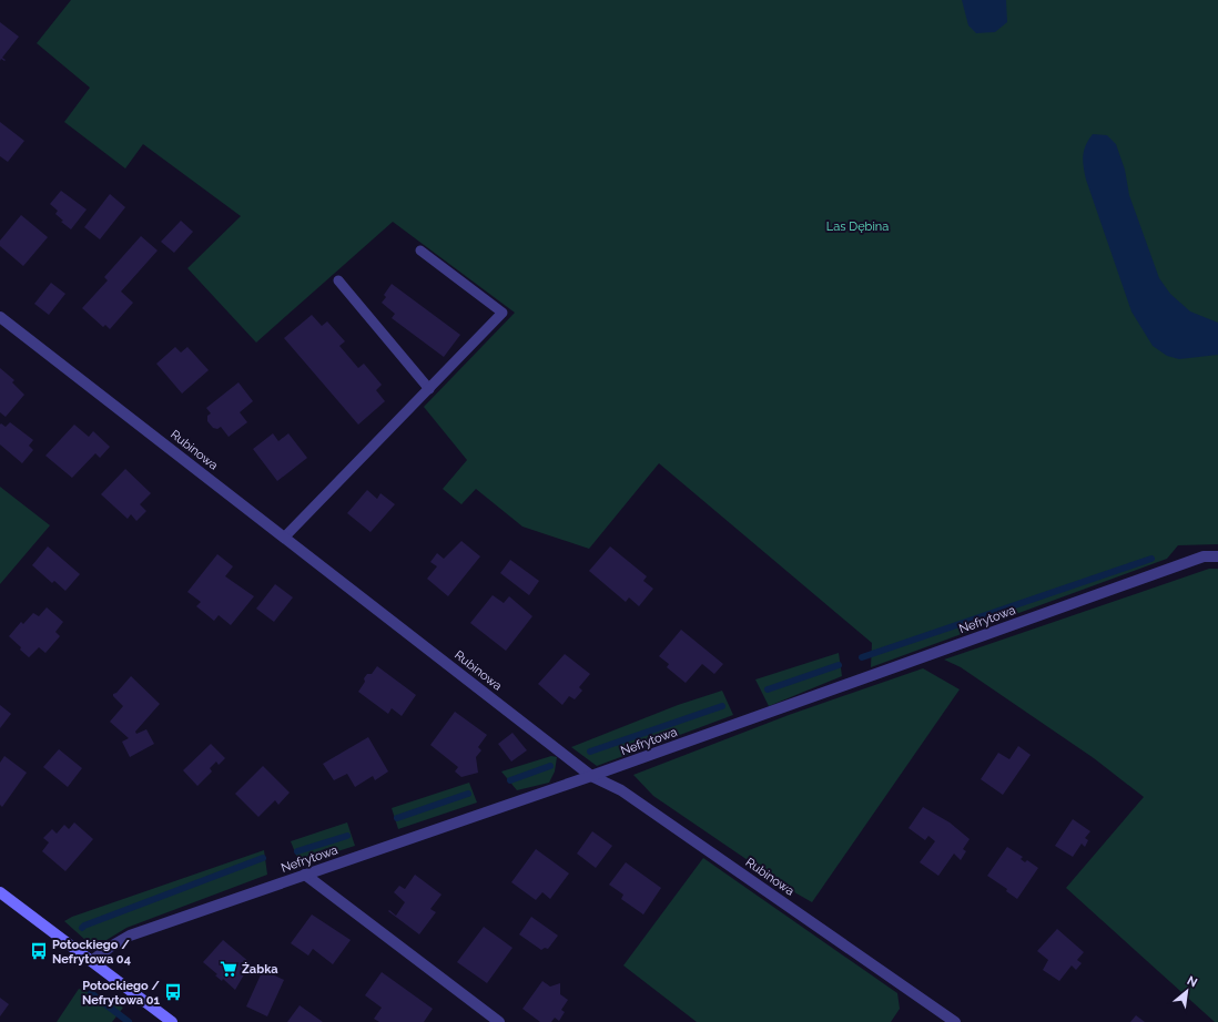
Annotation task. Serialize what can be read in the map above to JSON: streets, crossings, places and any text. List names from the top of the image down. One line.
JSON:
{"streets":{"street":["Rubinowa","Nefrytowa"]},"crossings":[["Rubinowa","Nefrytowa"]],"parks":["Las Dębina"],"places":{"bus stop":["Potockiego / Nefrytowa 04","Potockiego / Nefrytowa 01"],"supermarket":["Żabka"]},"north":"top right"}
